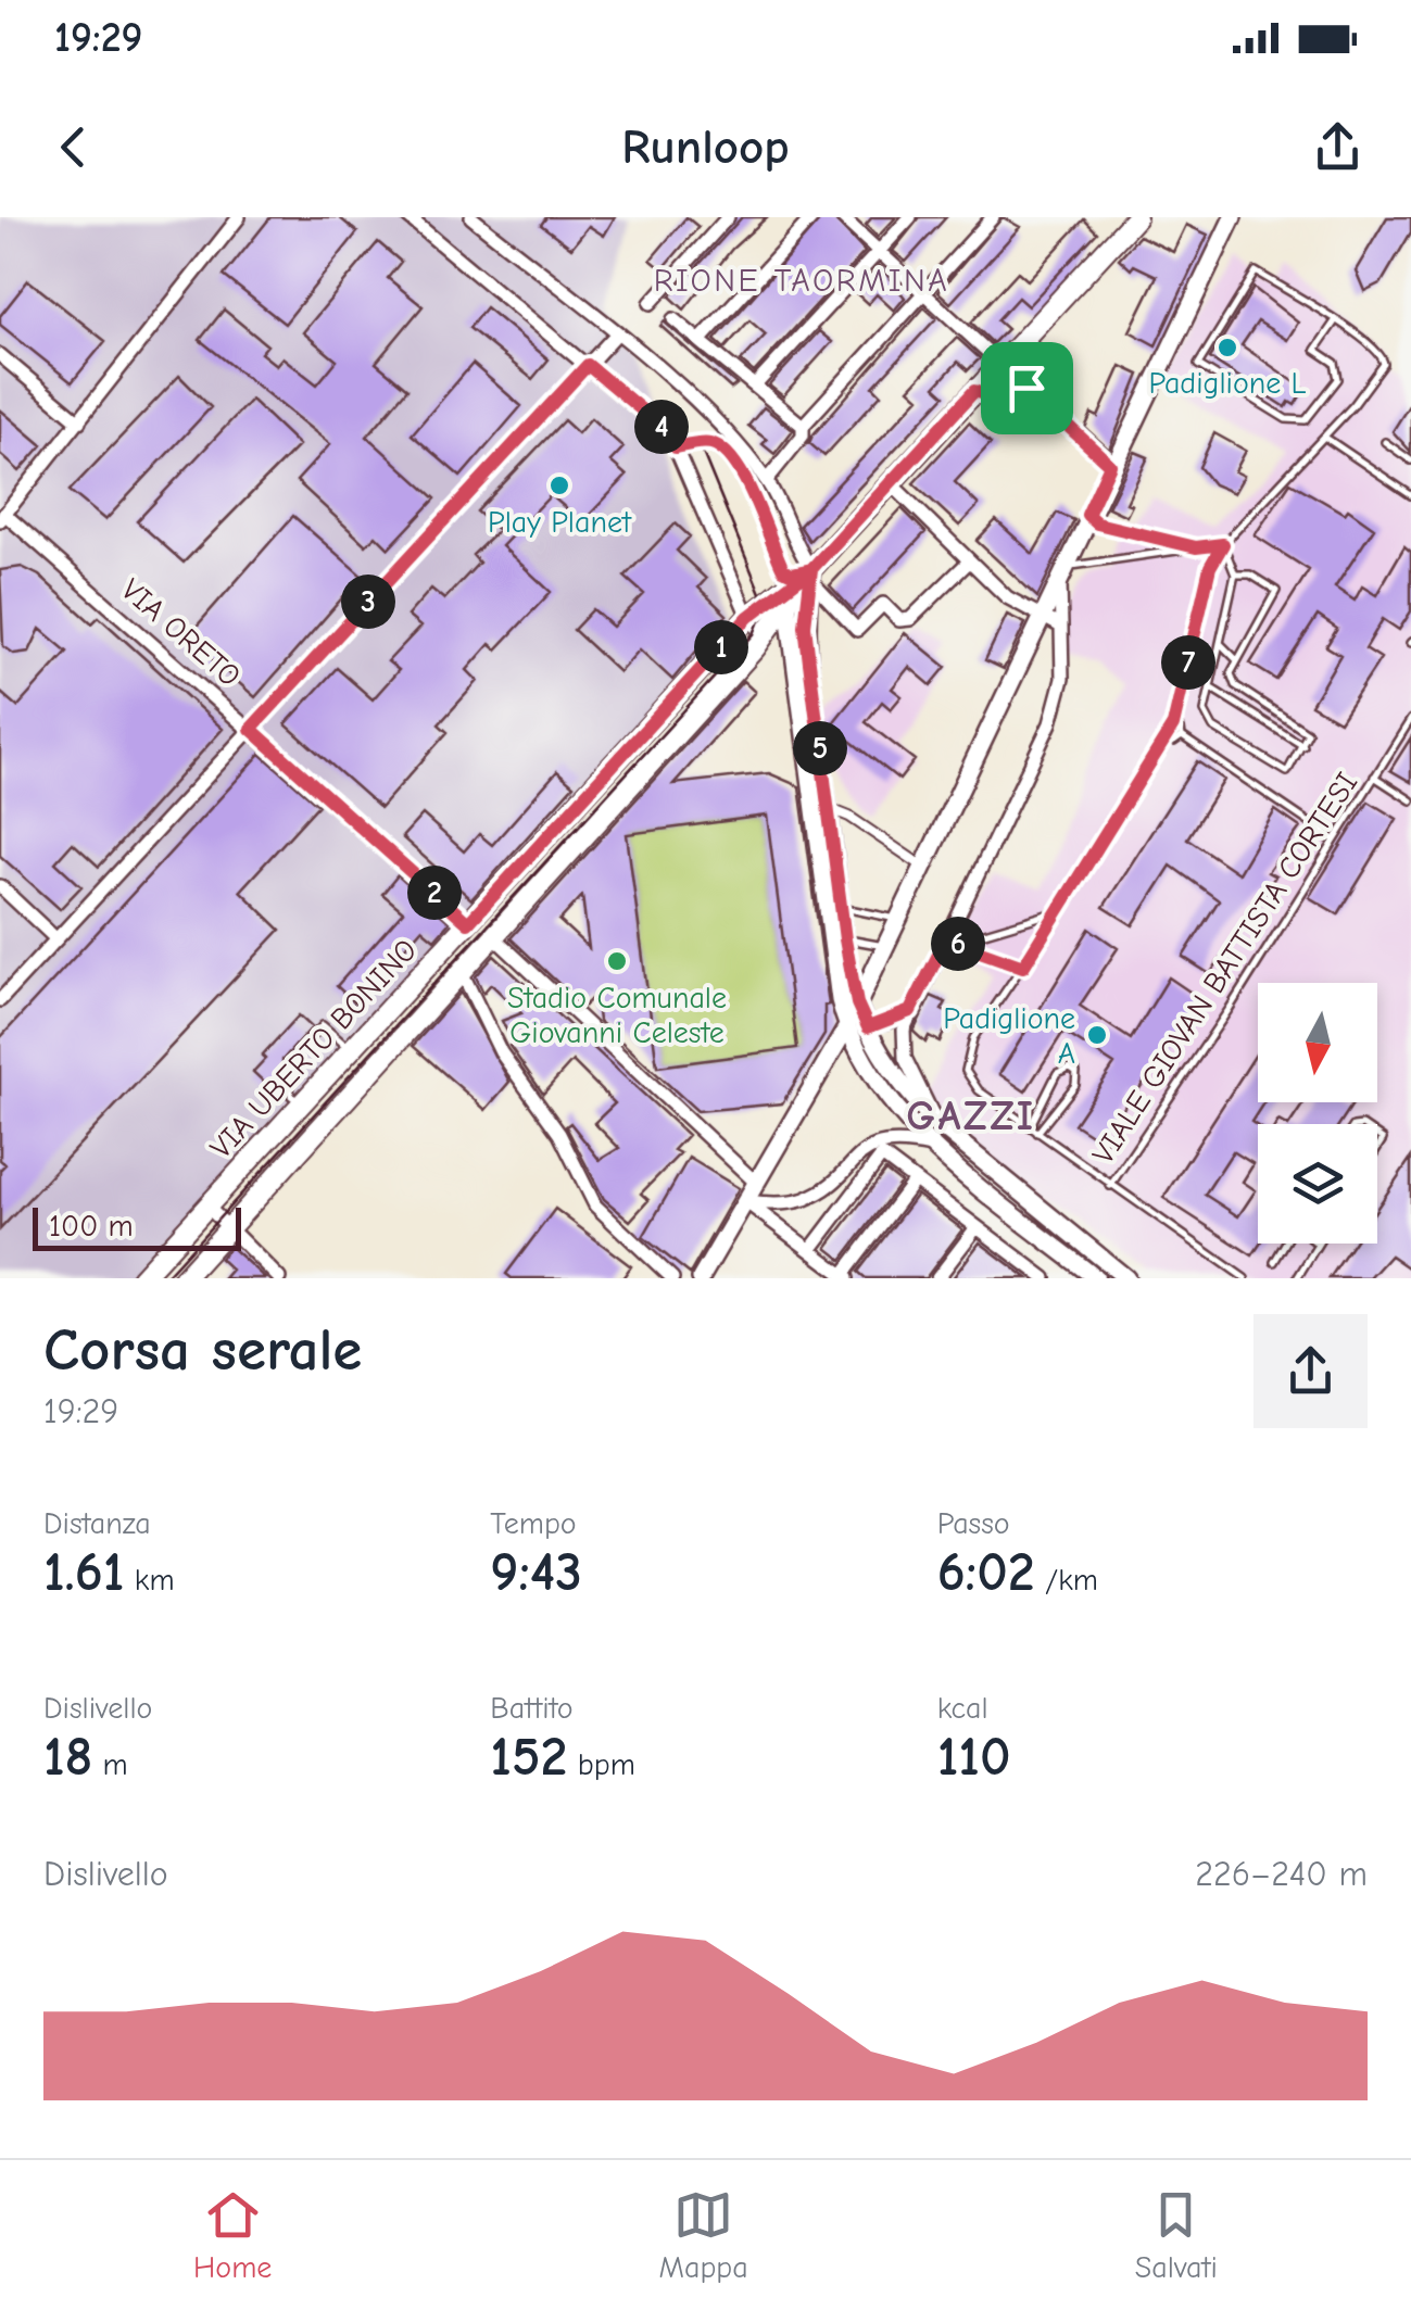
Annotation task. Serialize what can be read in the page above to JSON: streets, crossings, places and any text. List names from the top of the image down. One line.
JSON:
{"streets":{"main road":["VIA UBERTO BONINO"],"street":["VIA ORETO"],"lane":["VIALE GIOVAN BATTISTA CORTESI"]},"crossings":[["VIA ORETO","VIA UBERTO BONINO"]],"districts":["RIONE TAORMINA","GAZZI"],"places":["Padiglione L","Play Planet","Stadio Comunale Giovanni Celeste","Padiglione A"],"scale_bar":"100 m","north":"bottom","page":{"status":"19:29","header":"Runloop","pins":["4","3","1","7","5","2","6"],"scale":"100 m","heading":["Corsa serale","19:29"],"stats":[["Distanza","1.61 km"],["Tempo","9:43"],["Passo","6:02 /km"],["Dislivello","18 m"],["Battito","152 bpm"],["kcal","110"]],"chart":["Dislivello","226–240 m"],"tabs":["Home","Mappa","Salvati"]}}
